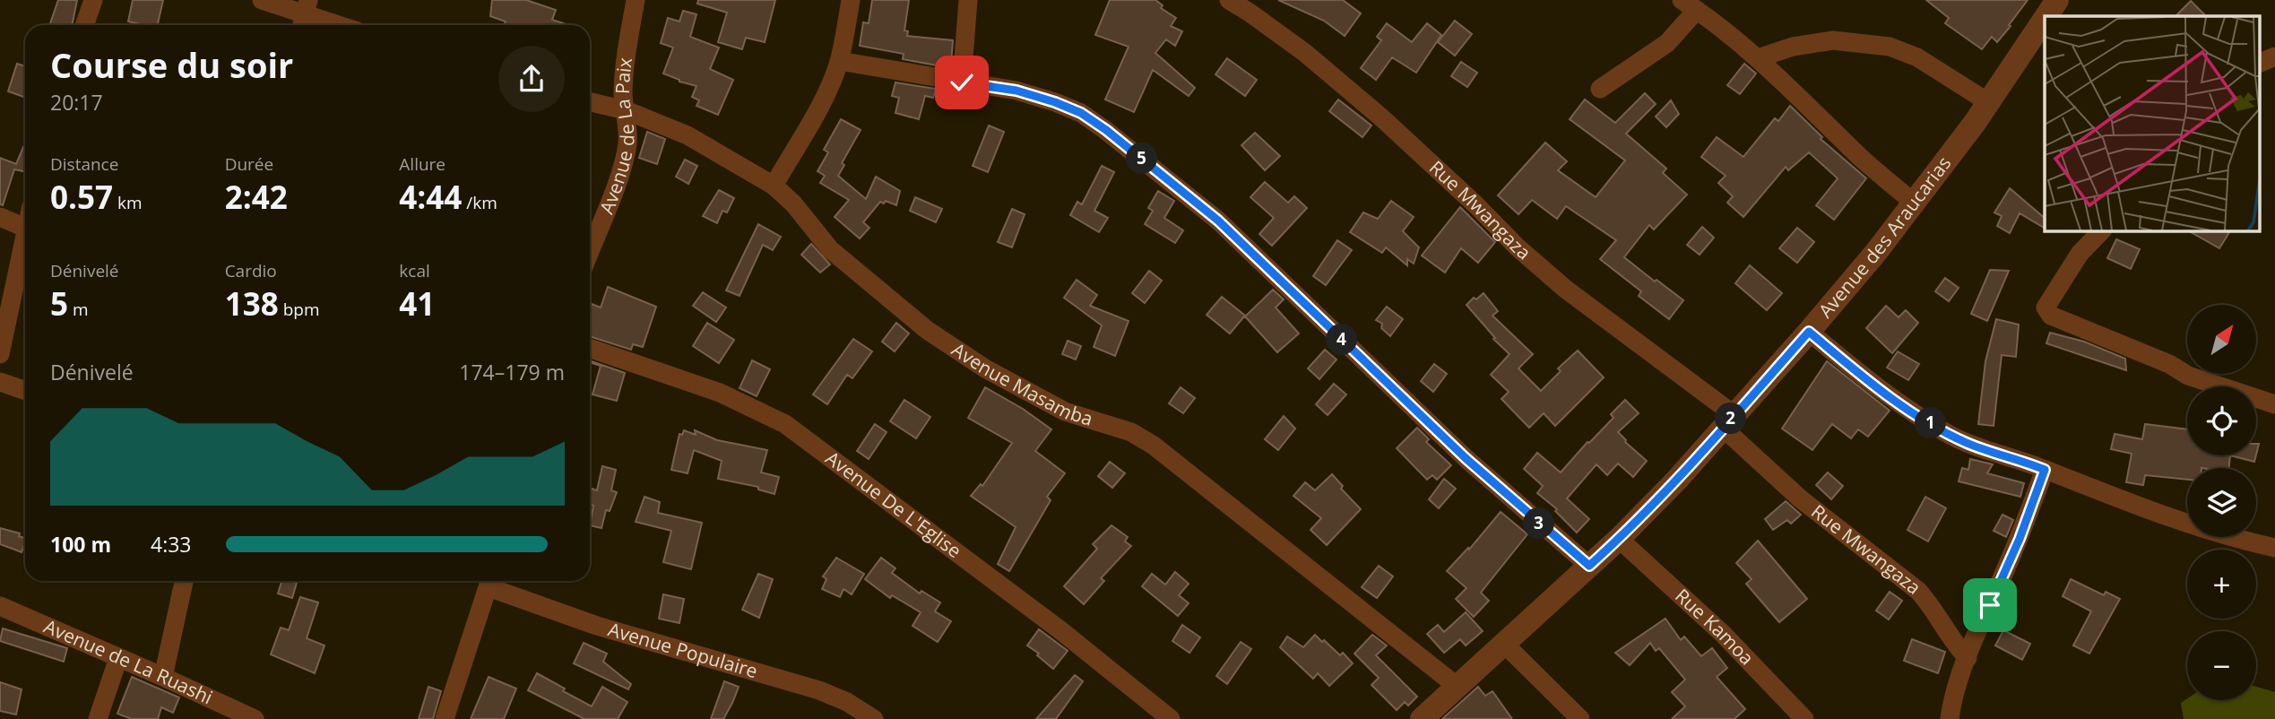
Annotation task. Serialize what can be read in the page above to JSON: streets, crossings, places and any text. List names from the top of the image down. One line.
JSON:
{"streets":{"street":["Avenue de La Paix","Rue Mwangaza","Avenue des Araucarias","Avenue Masamba","Avenue De L'Eglise","Rue Kamoa","Avenue Populaire","Avenue de La Ruashi"]},"crossings":[["Avenue de La Paix","Avenue Masamba"],["Rue Mwangaza","Avenue des Araucarias"],["Avenue des Araucarias","Avenue Masamba"],["Avenue des Araucarias","Rue Kamoa"]],"north":"top right","page":{"heading":["Course du soir","20:17"],"stats":[["Distance","0.57 km"],["Durée","2:42"],["Allure","4:44 /km"],["Dénivelé","5 m"],["Cardio","138 bpm"],["kcal","41"]],"pins":["5","4","2","1","3"],"map_buttons":["+","−"],"chart":["Dénivelé","174–179 m"],"list":[{"name":"100 m","note":"4:33"}]}}
